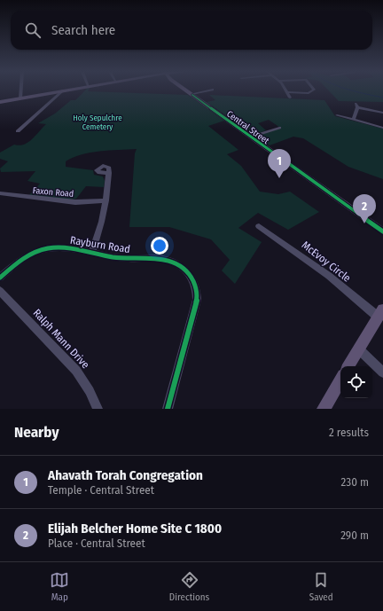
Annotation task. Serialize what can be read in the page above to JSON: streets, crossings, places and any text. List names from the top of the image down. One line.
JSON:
{"streets":{"main road":["Central Street"],"street":["Faxon Road","Rayburn Road","McEvoy Circle","Ralph Mann Drive"]},"parks":["Holy Sepulchre Cemetery"],"page":{"search":"Search here","pins":["1","2"],"heading":["Nearby","2 results"],"list":[{"mark":"1","name":"Ahavath Torah Congregation","note":"Temple · Central Street","value":"230 m"},{"mark":"2","name":"Elijah Belcher Home Site C 1800","note":"Place · Central Street","value":"290 m"}],"nav":["Map","Directions","Saved"]}}
